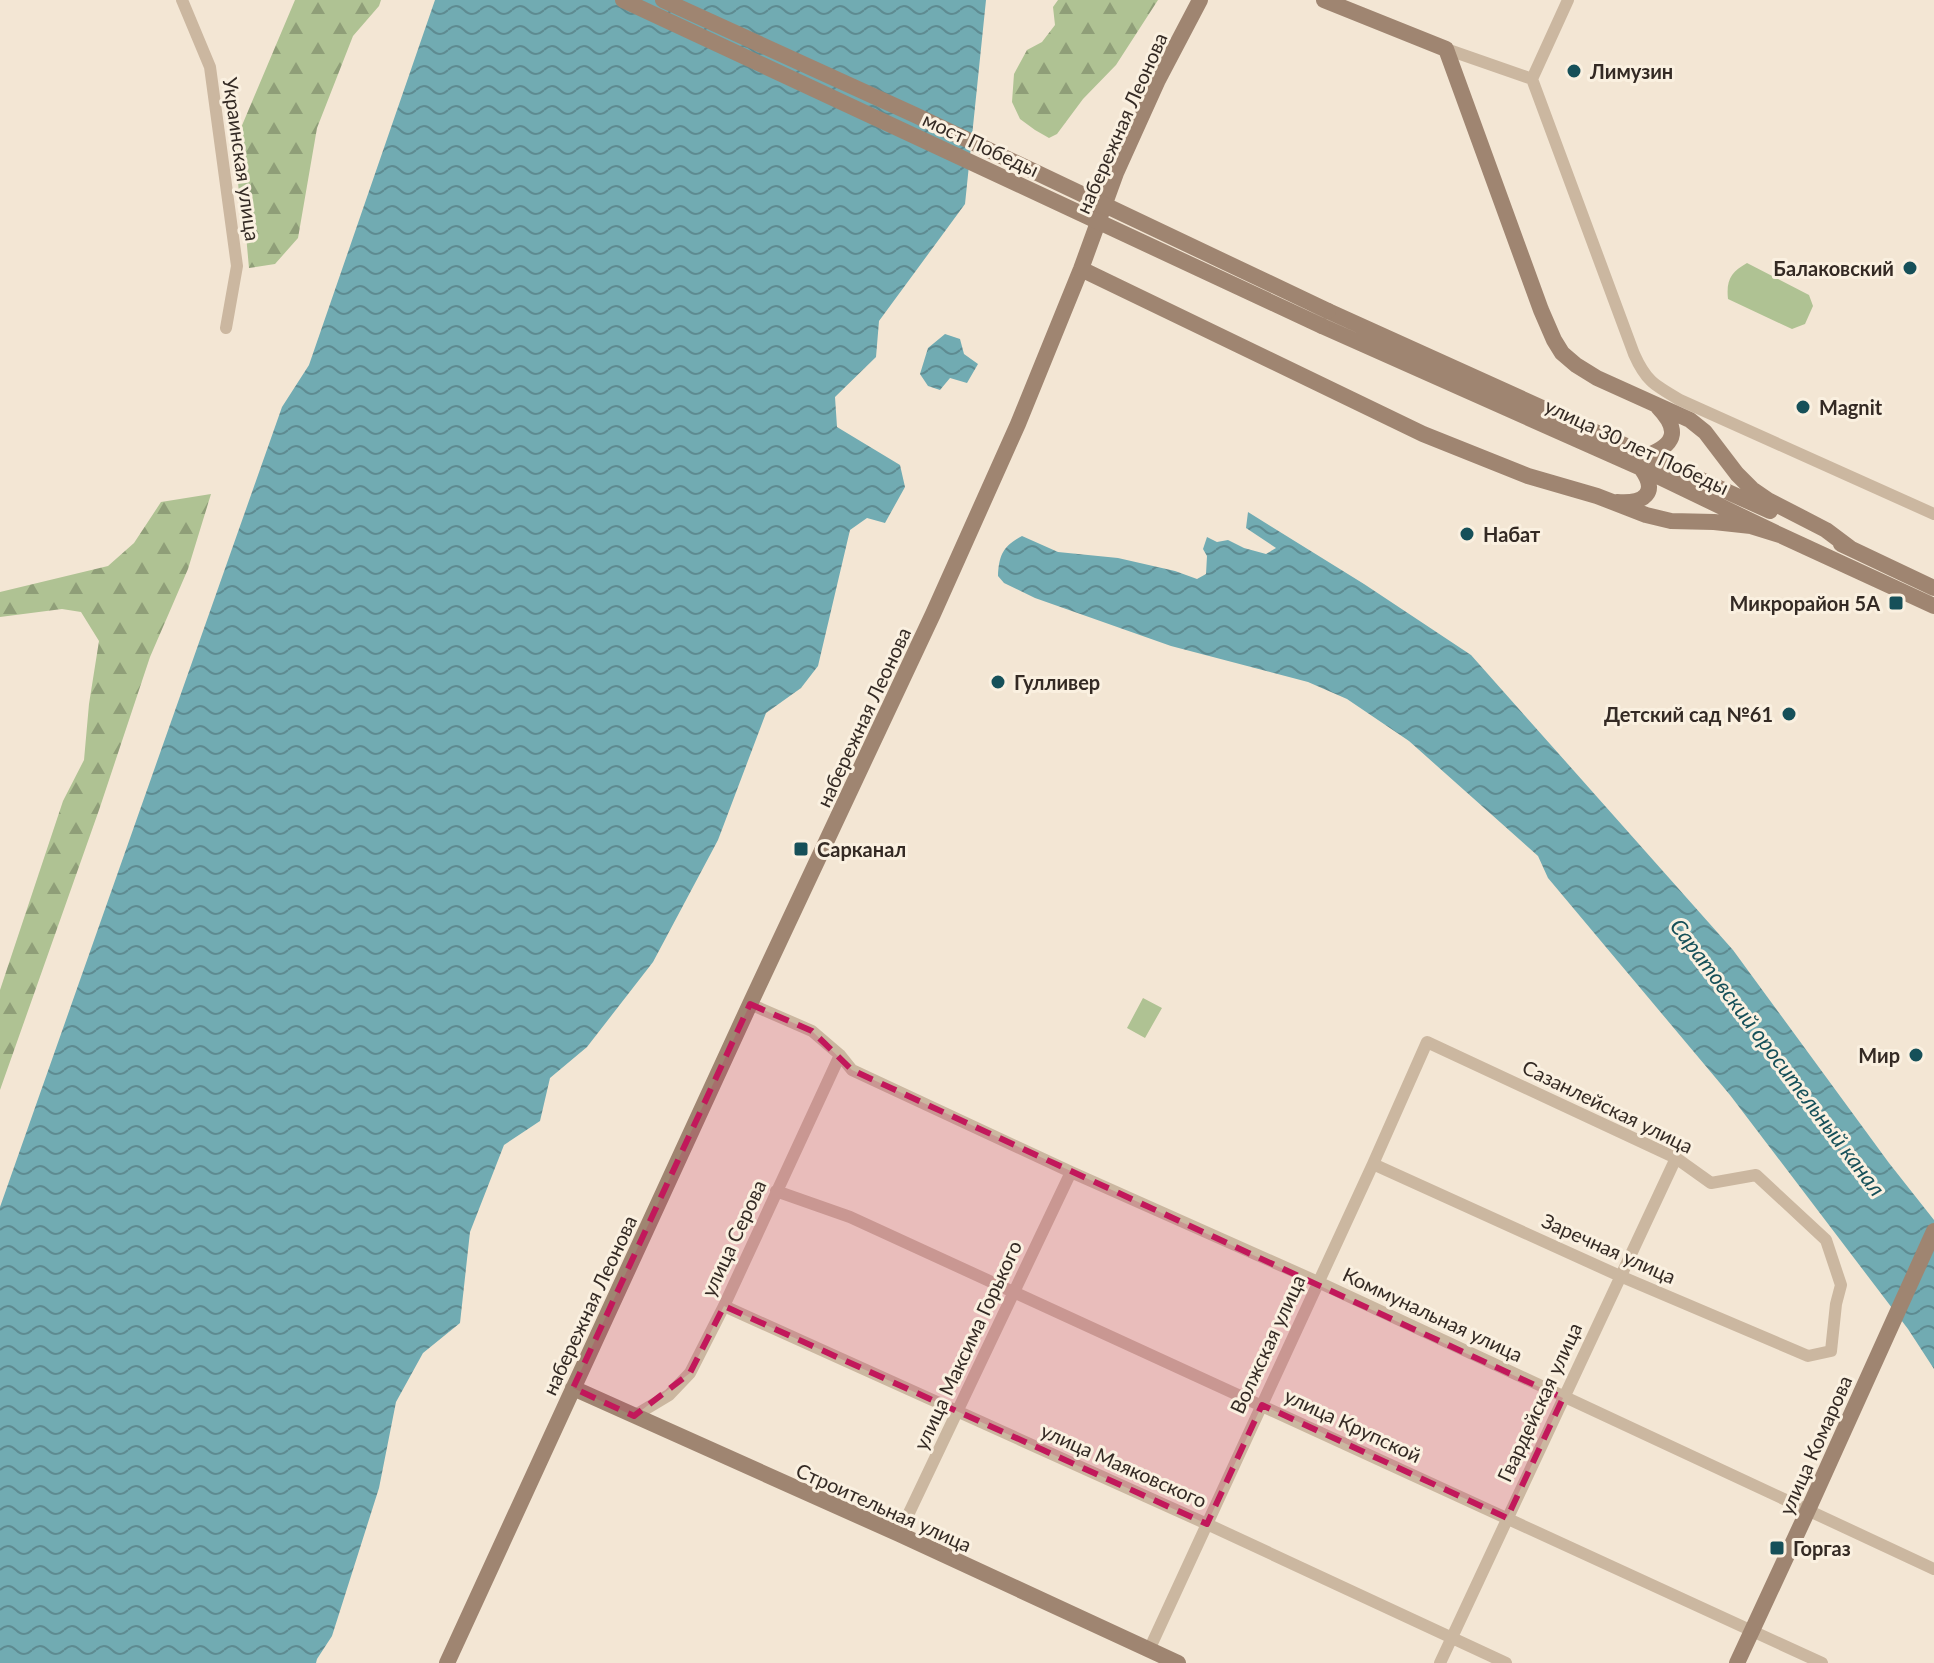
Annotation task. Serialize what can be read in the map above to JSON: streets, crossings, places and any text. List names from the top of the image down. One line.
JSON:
{"streets":{"main road":["набережная Леонова","мост Победы","улица 30 лет Победы","улица Комарова","Строительная улица"],"street":["Украинская улица","Сазанлейская улица","улица Серова","Заречная улица","Коммунальная улица","Волжская улица","улица Максима Горького","Гвардейская улица","улица Крупской","улица Маяковского"]},"crossings":[["набережная Леонова","Коммунальная улица"],["набережная Леонова","Строительная улица"],["мост Победы","улица 30 лет Победы"],["Сазанлейская улица","Заречная улица"],["Сазанлейская улица","Волжская улица"],["Сазанлейская улица","Гвардейская улица"],["улица Серова","Коммунальная улица"],["улица Серова","улица Крупской"],["улица Серова","улица Маяковского"],["улица Серова","Строительная улица"],["Заречная улица","Волжская улица"],["Заречная улица","Гвардейская улица"],["Коммунальная улица","Волжская улица"],["Коммунальная улица","улица Максима Горького"],["Коммунальная улица","Гвардейская улица"],["Коммунальная улица","улица Комарова"],["Волжская улица","улица Крупской"],["Волжская улица","улица Маяковского"],["Волжская улица","Строительная улица"],["улица Максима Горького","улица Крупской"],["улица Максима Горького","улица Маяковского"],["улица Максима Горького","Строительная улица"],["Гвардейская улица","улица Крупской"],["Гвардейская улица","улица Маяковского"],["улица Крупской","улица Комарова"]],"water":["Саратовский оросительный канал"],"places":{"other":["Лимузин","Балаковский","Magnit","Набат","Гулливер","Детский сад №61","Мир"],"transit":["Микрорайон 5А","Сарканал","Горгаз"]}}
